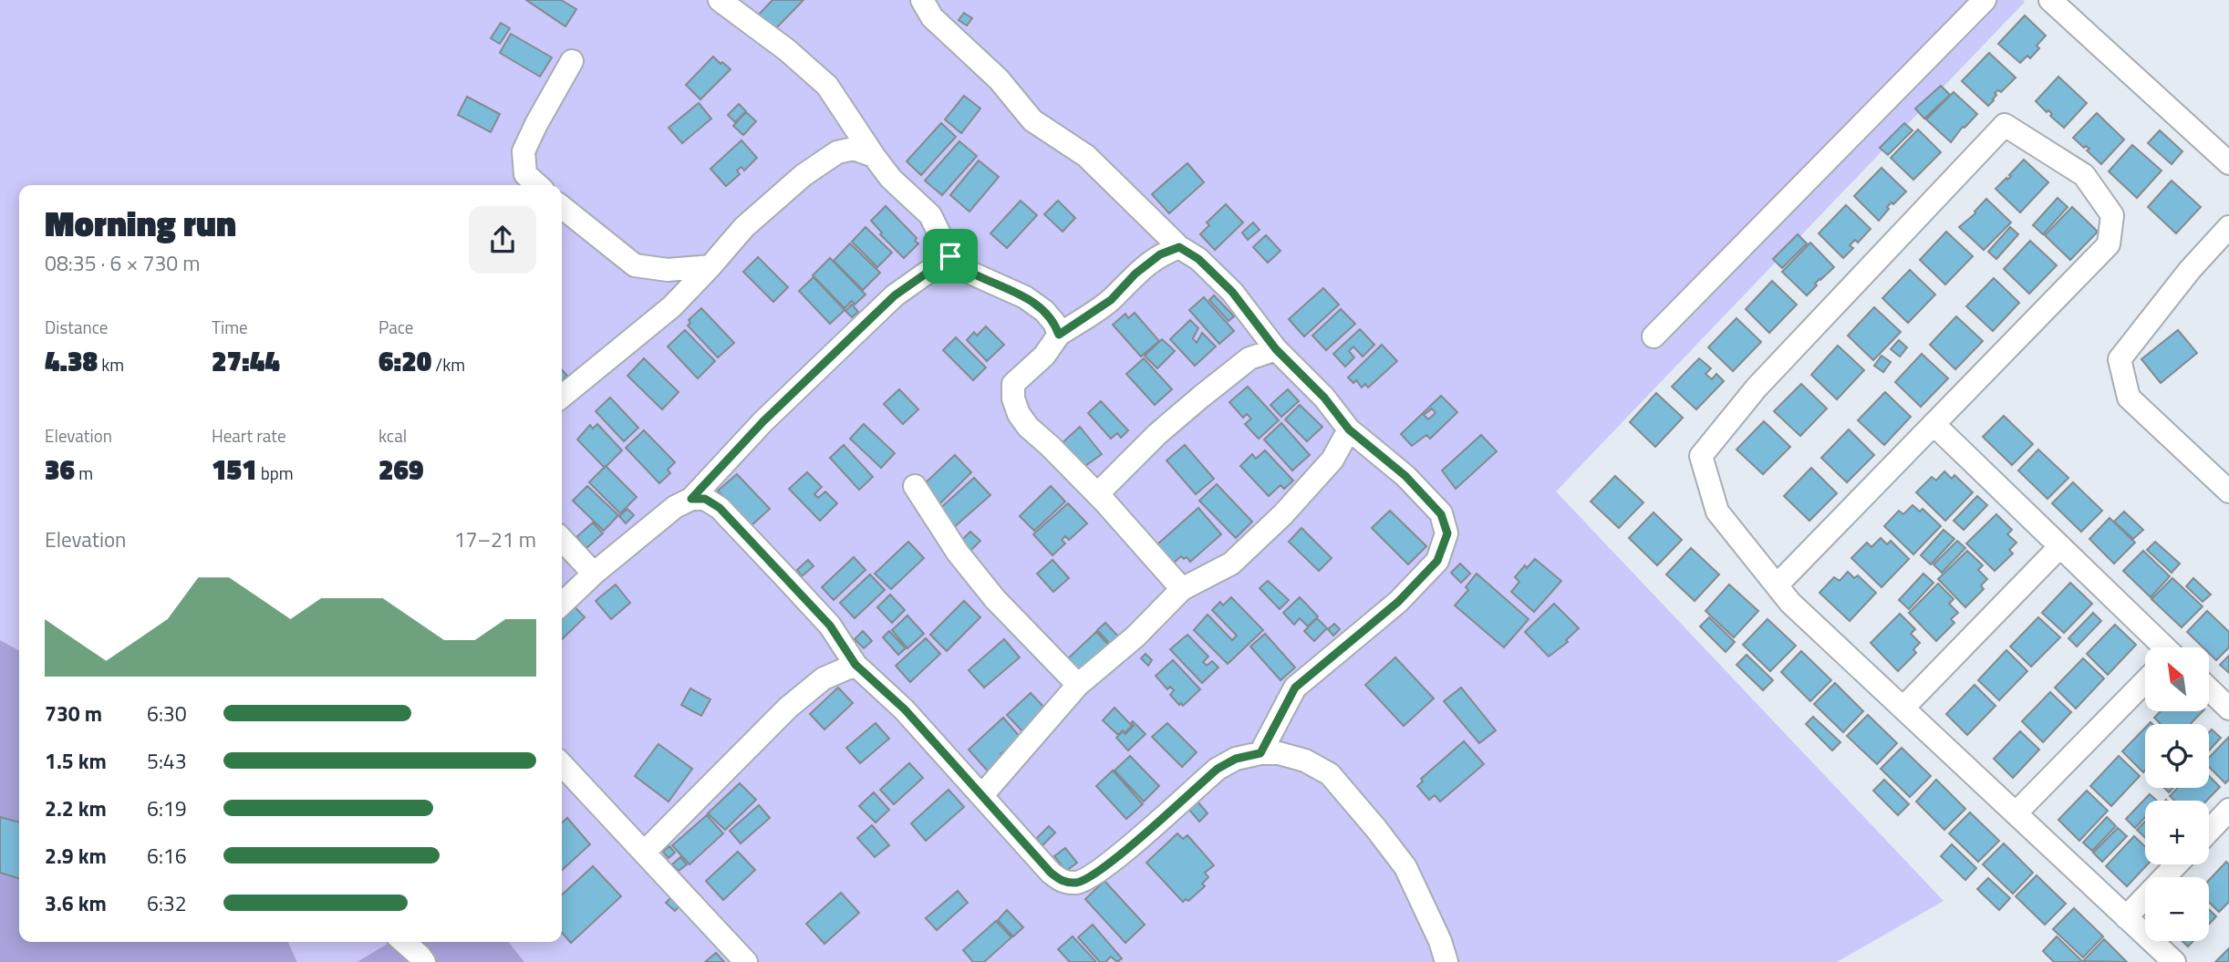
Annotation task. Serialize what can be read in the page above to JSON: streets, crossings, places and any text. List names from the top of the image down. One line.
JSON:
{"north":"top left","page":{"heading":["Morning run","08:35 · 6 × 730 m"],"stats":[["Distance","4.38 km"],["Time","27:44"],["Pace","6:20 /km"],["Elevation","36 m"],["Heart rate","151 bpm"],["kcal","269"]],"chart":["Elevation","17–21 m"],"map_buttons":["+","−"],"list":[{"name":"730 m","note":"6:30"},{"name":"1.5 km","note":"5:43"},{"name":"2.2 km","note":"6:19"},{"name":"2.9 km","note":"6:16"},{"name":"3.6 km","note":"6:32"}]}}
